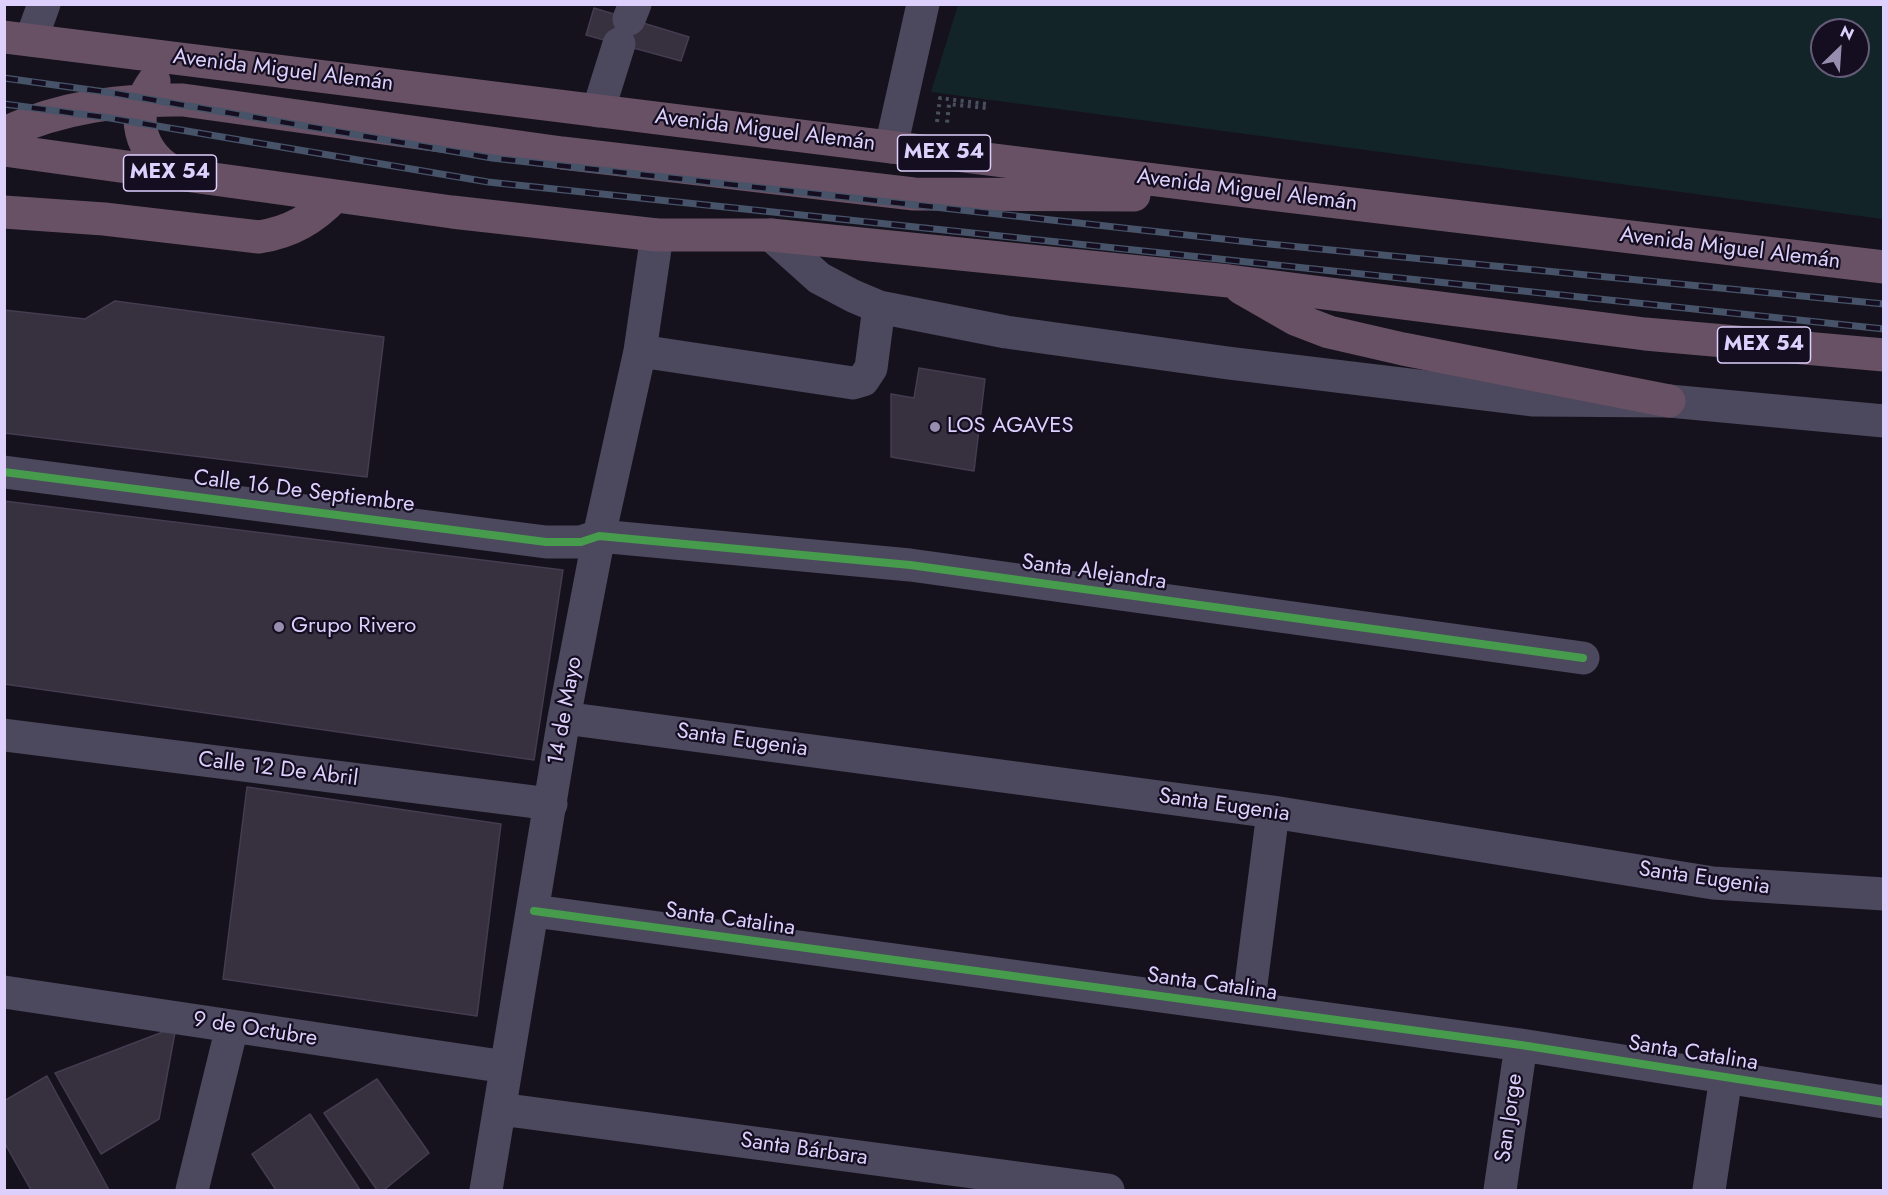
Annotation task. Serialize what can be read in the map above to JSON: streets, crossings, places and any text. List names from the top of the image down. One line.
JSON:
{"streets":{"highway":["Avenida Miguel Alemán","MEX 54"],"street":["Calle 16 De Septiembre","Santa Alejandra","14 de Mayo","Santa Eugenia","Calle 12 De Abril","Santa Catalina","9 de Octubre","San Jorge","Santa Bárbara"]},"crossings":[["MEX 54","14 de Mayo"],["Calle 16 De Septiembre","Santa Alejandra"],["Calle 16 De Septiembre","14 de Mayo"],["Santa Alejandra","14 de Mayo"],["14 de Mayo","Santa Eugenia"],["14 de Mayo","Calle 12 De Abril"],["14 de Mayo","Santa Catalina"],["14 de Mayo","9 de Octubre"],["14 de Mayo","Santa Bárbara"],["Santa Catalina","San Jorge"]],"places":["LOS AGAVES","Grupo Rivero"],"north":"top right"}
